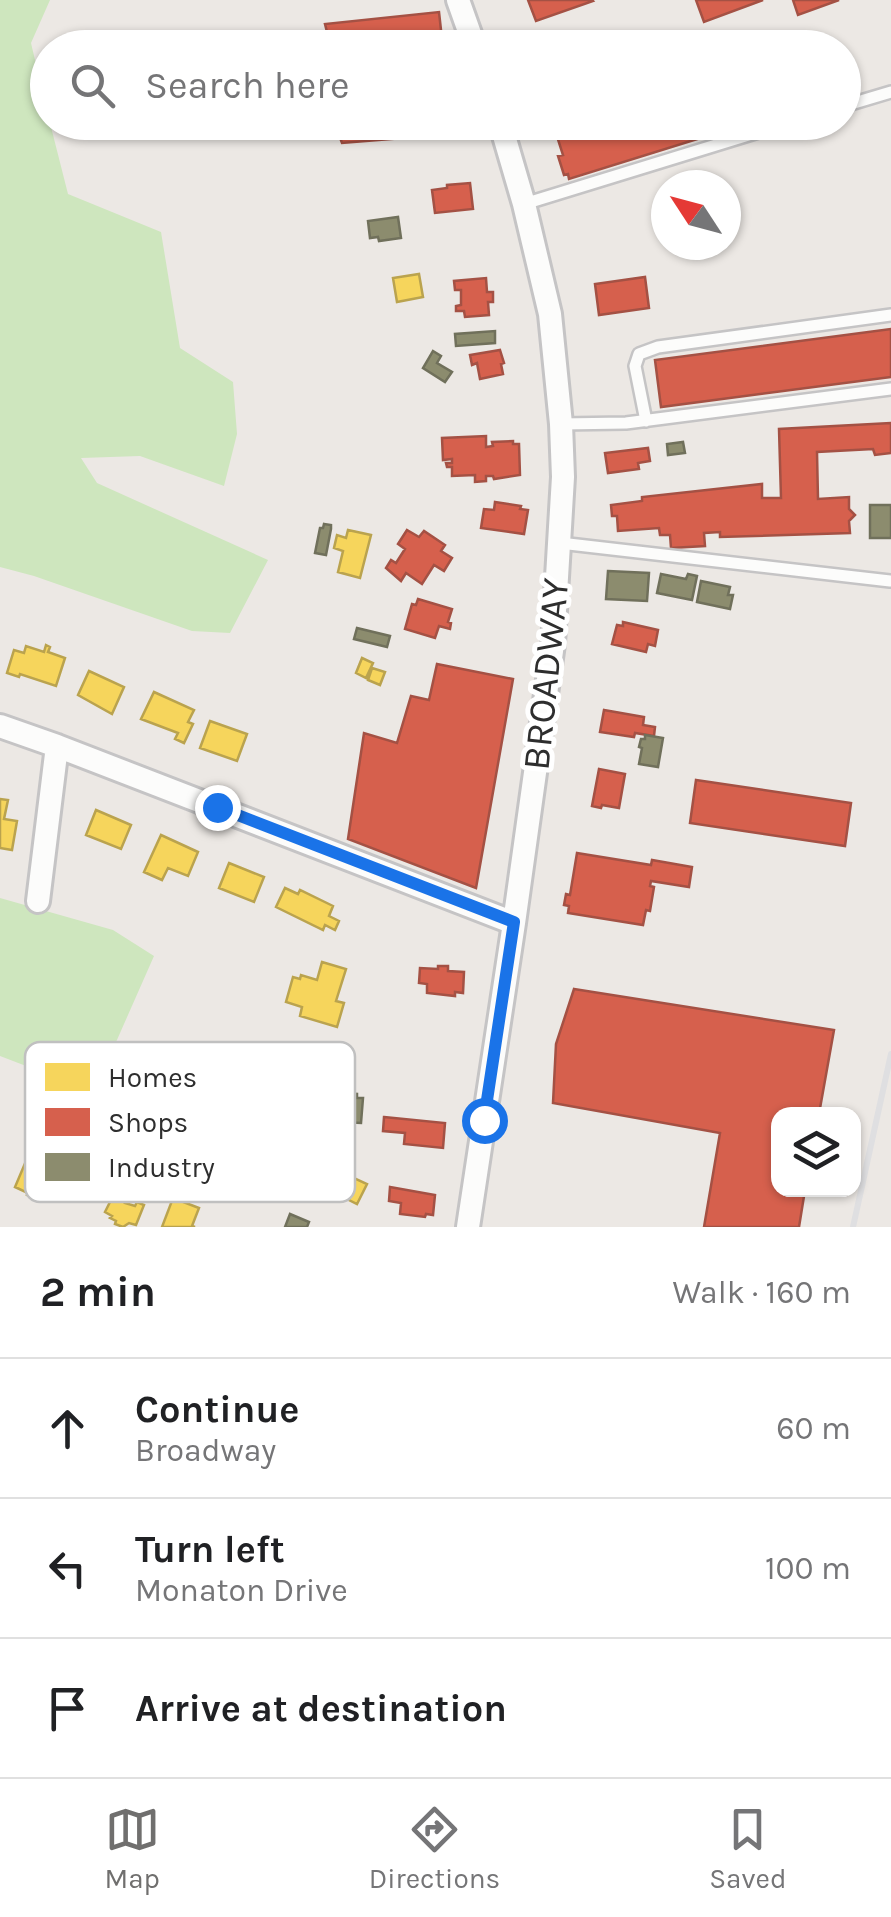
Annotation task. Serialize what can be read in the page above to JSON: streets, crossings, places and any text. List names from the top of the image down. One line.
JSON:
{"streets":{"street":["BROADWAY"]},"legend":["Homes","Shops","Industry"],"north":"top left","page":{"search":"Search here","heading":["2 min","Walk · 160 m"],"list":[["Continue","Broadway","60 m"],["Turn left","Monaton Drive","100 m"],"Arrive at destination"],"nav":["Map","Directions","Saved"]}}
